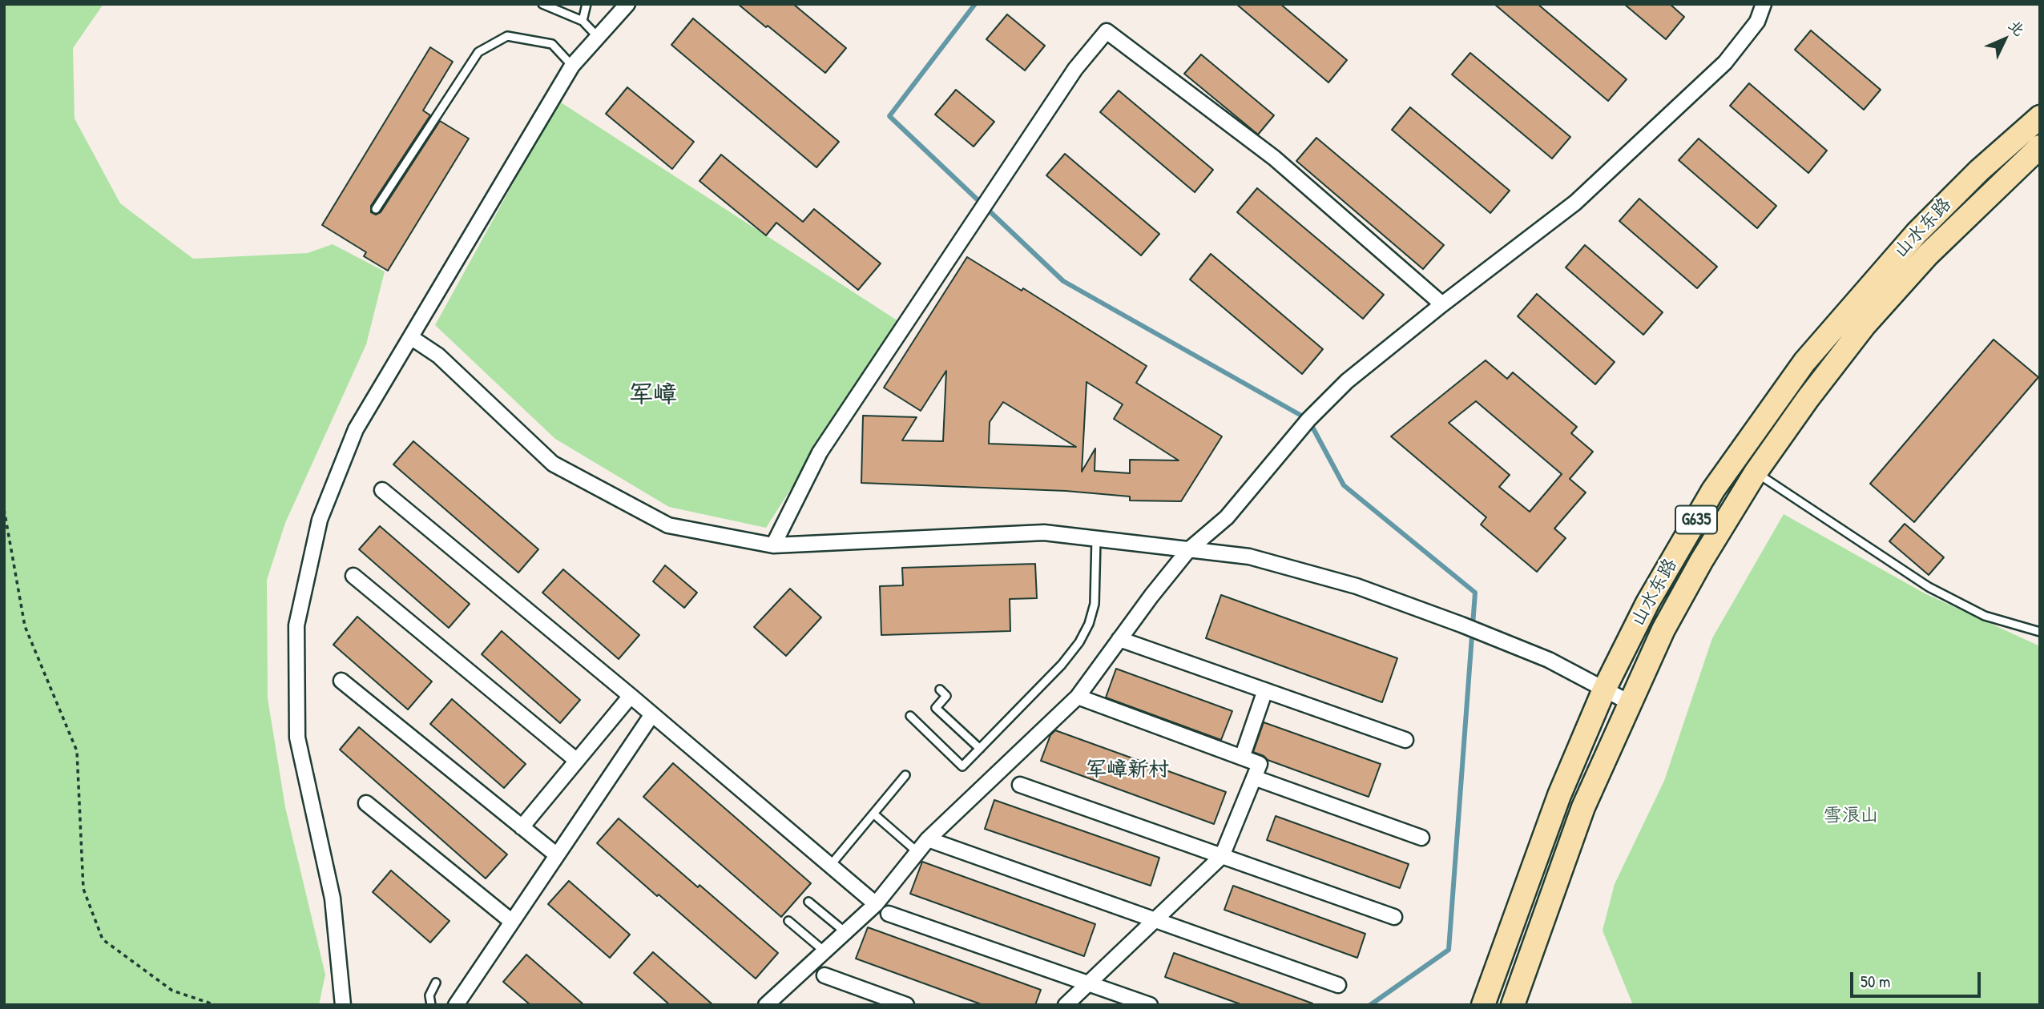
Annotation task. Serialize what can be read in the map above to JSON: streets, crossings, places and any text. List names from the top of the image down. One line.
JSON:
{"streets":{"highway":["山水东路","G635"]},"districts":["军嶂","军嶂新村"],"parks":["雪浪山"],"scale_bar":"50 m","north":"top right"}
